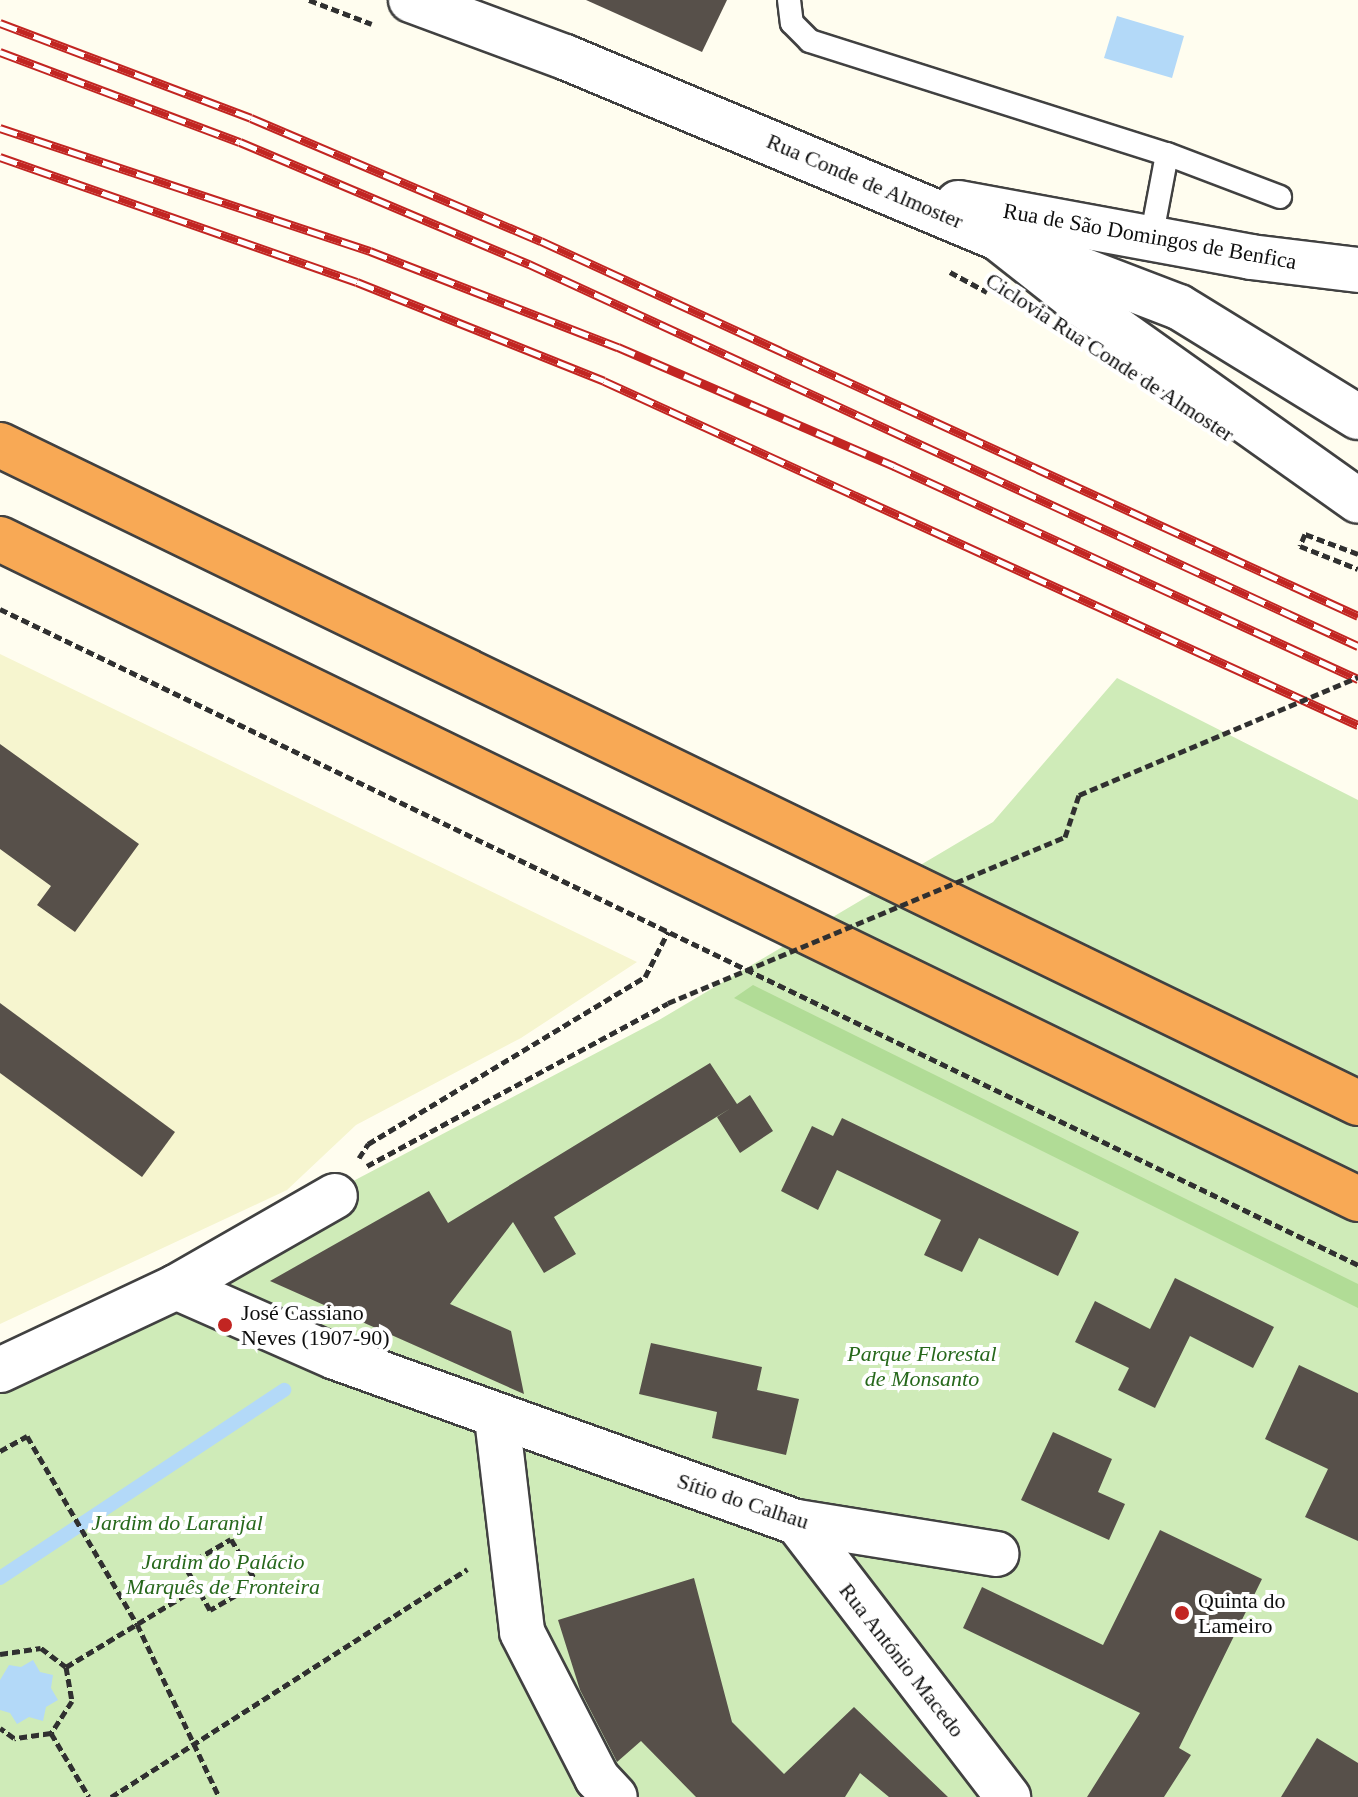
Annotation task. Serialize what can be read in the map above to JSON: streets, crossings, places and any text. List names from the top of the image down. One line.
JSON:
{"streets":{"street":["Rua Conde de Almoster","Rua de São Domingos de Benfica","Sítio do Calhau","Rua António Macedo"],"path":["Ciclovia Rua Conde de Almoster"]},"crossings":[["Rua Conde de Almoster","Rua de São Domingos de Benfica"],["Sítio do Calhau","Rua António Macedo"]],"parks":["Parque Florestal de Monsanto","Jardim do Laranjal","Jardim do Palácio Marquês de Fronteira"],"places":["José Cassiano Neves (1907-90)","Quinta do Lameiro"]}
